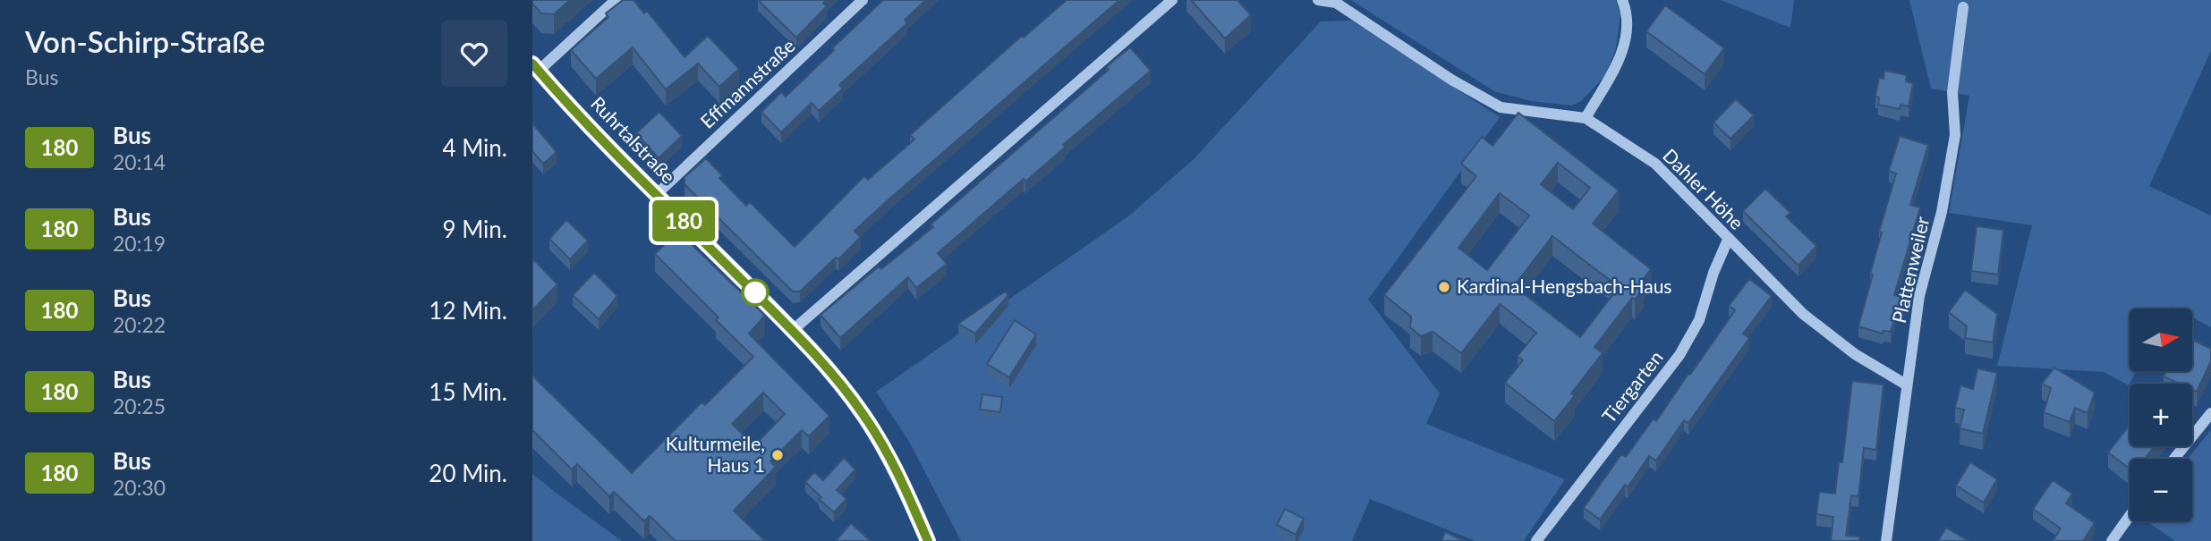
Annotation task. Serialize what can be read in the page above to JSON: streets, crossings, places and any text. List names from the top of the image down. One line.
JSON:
{"streets":{"main road":["Ruhrtalstraße"],"street":["Effmannstraße","Dahler Höhe","Plattenweiler","Tiergarten"]},"crossings":[["Effmannstraße","Ruhrtalstraße"],["Dahler Höhe","Plattenweiler"],["Dahler Höhe","Tiergarten"]],"places":["Kardinal-Hengsbach-Haus","Kulturmeile, Haus 1"],"lines":["bus line 180"],"north":"right","page":{"heading":["Von-Schirp-Straße","Bus"],"on_map":"180","list":[{"mark":"180","name":"Bus","note":"20:14","value":"4 Min."},{"mark":"180","name":"Bus","note":"20:19","value":"9 Min."},{"mark":"180","name":"Bus","note":"20:22","value":"12 Min."},{"mark":"180","name":"Bus","note":"20:25","value":"15 Min."},{"mark":"180","name":"Bus","note":"20:30","value":"20 Min."}],"map_buttons":["+","−"]}}
